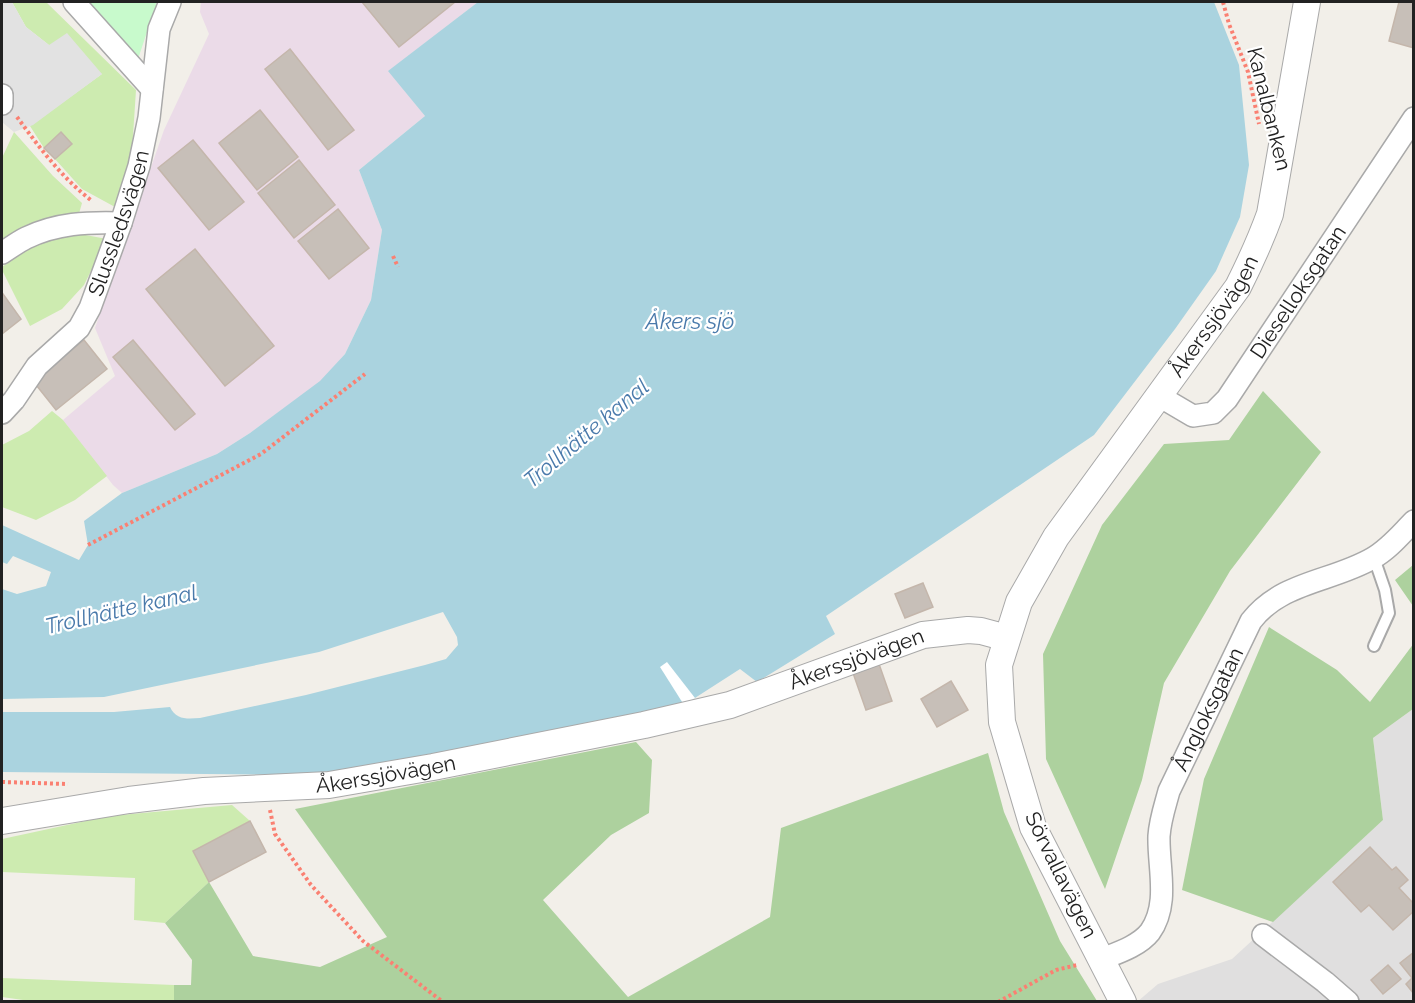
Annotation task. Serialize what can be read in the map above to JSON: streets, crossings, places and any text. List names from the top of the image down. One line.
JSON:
{"streets":{"street":["Slussledsvägen","Dieselloksgatan","Åkerssjövägen","Ångloksgatan","Sörvallavägen"],"path":["Kanalbanken"]},"crossings":[["Dieselloksgatan","Åkerssjövägen"],["Åkerssjövägen","Sörvallavägen"],["Ångloksgatan","Sörvallavägen"]],"water":["Åkers sjö","Trollhätte kanal"]}
